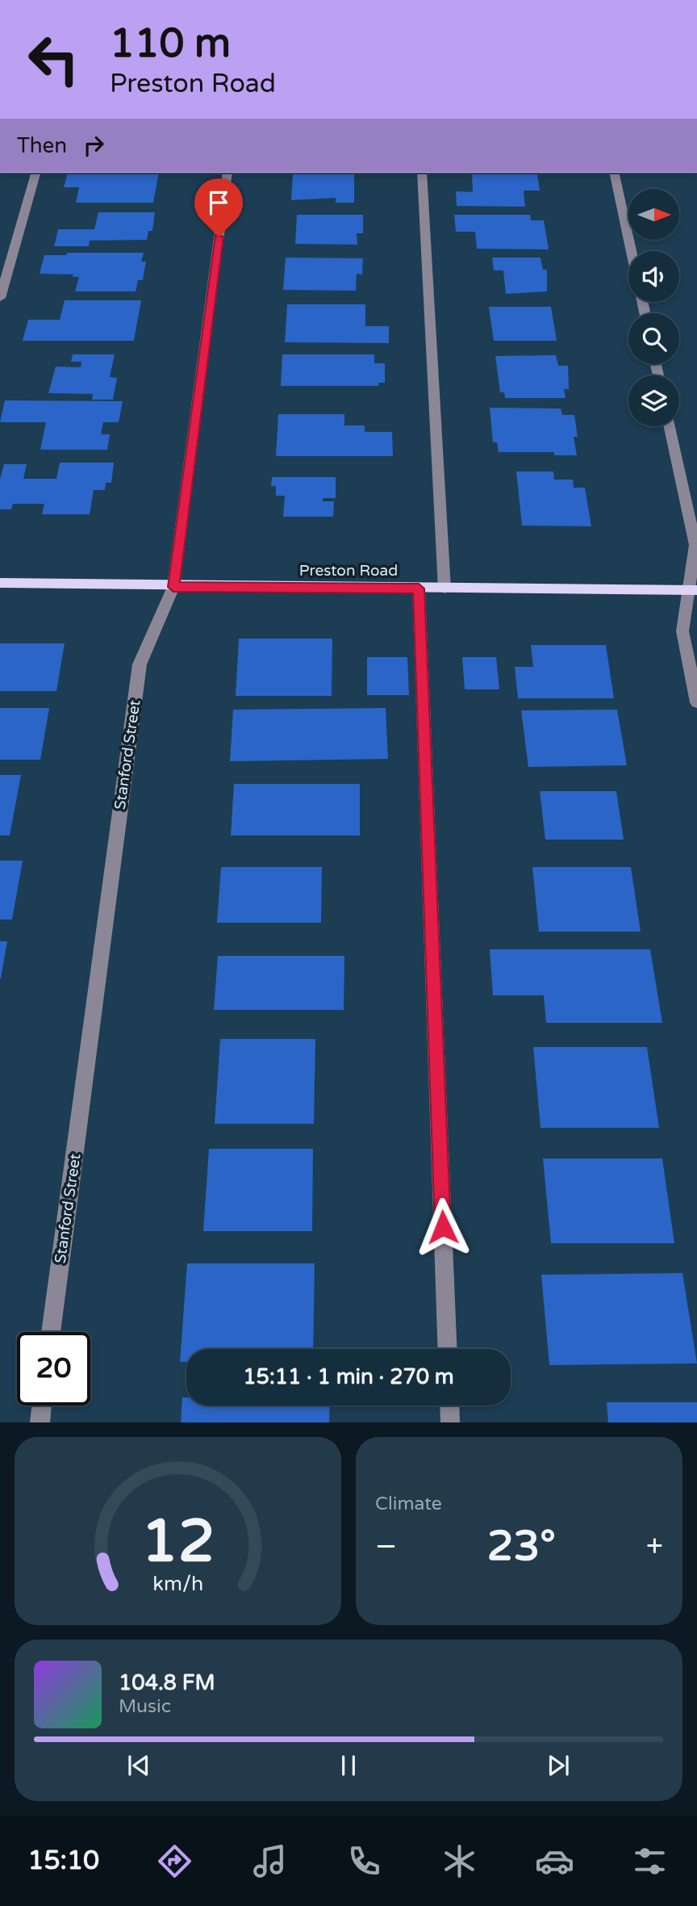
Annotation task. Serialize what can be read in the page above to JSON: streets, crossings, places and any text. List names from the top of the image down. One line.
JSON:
{"streets":{"main road":["Preston Road"],"street":["Stanford Street"]},"crossings":[["Preston Road","Stanford Street"]],"north":"right","page":{"turn":["110 m","Preston Road"],"then":"Then","limit":"20","trip":"15:11 · 1 min · 270 m","tile":"Climate","heat":["−","23°","+"],"song":["104.8 FM","Music"],"tabs":"15:10","gauge":["12","km/h"]}}
